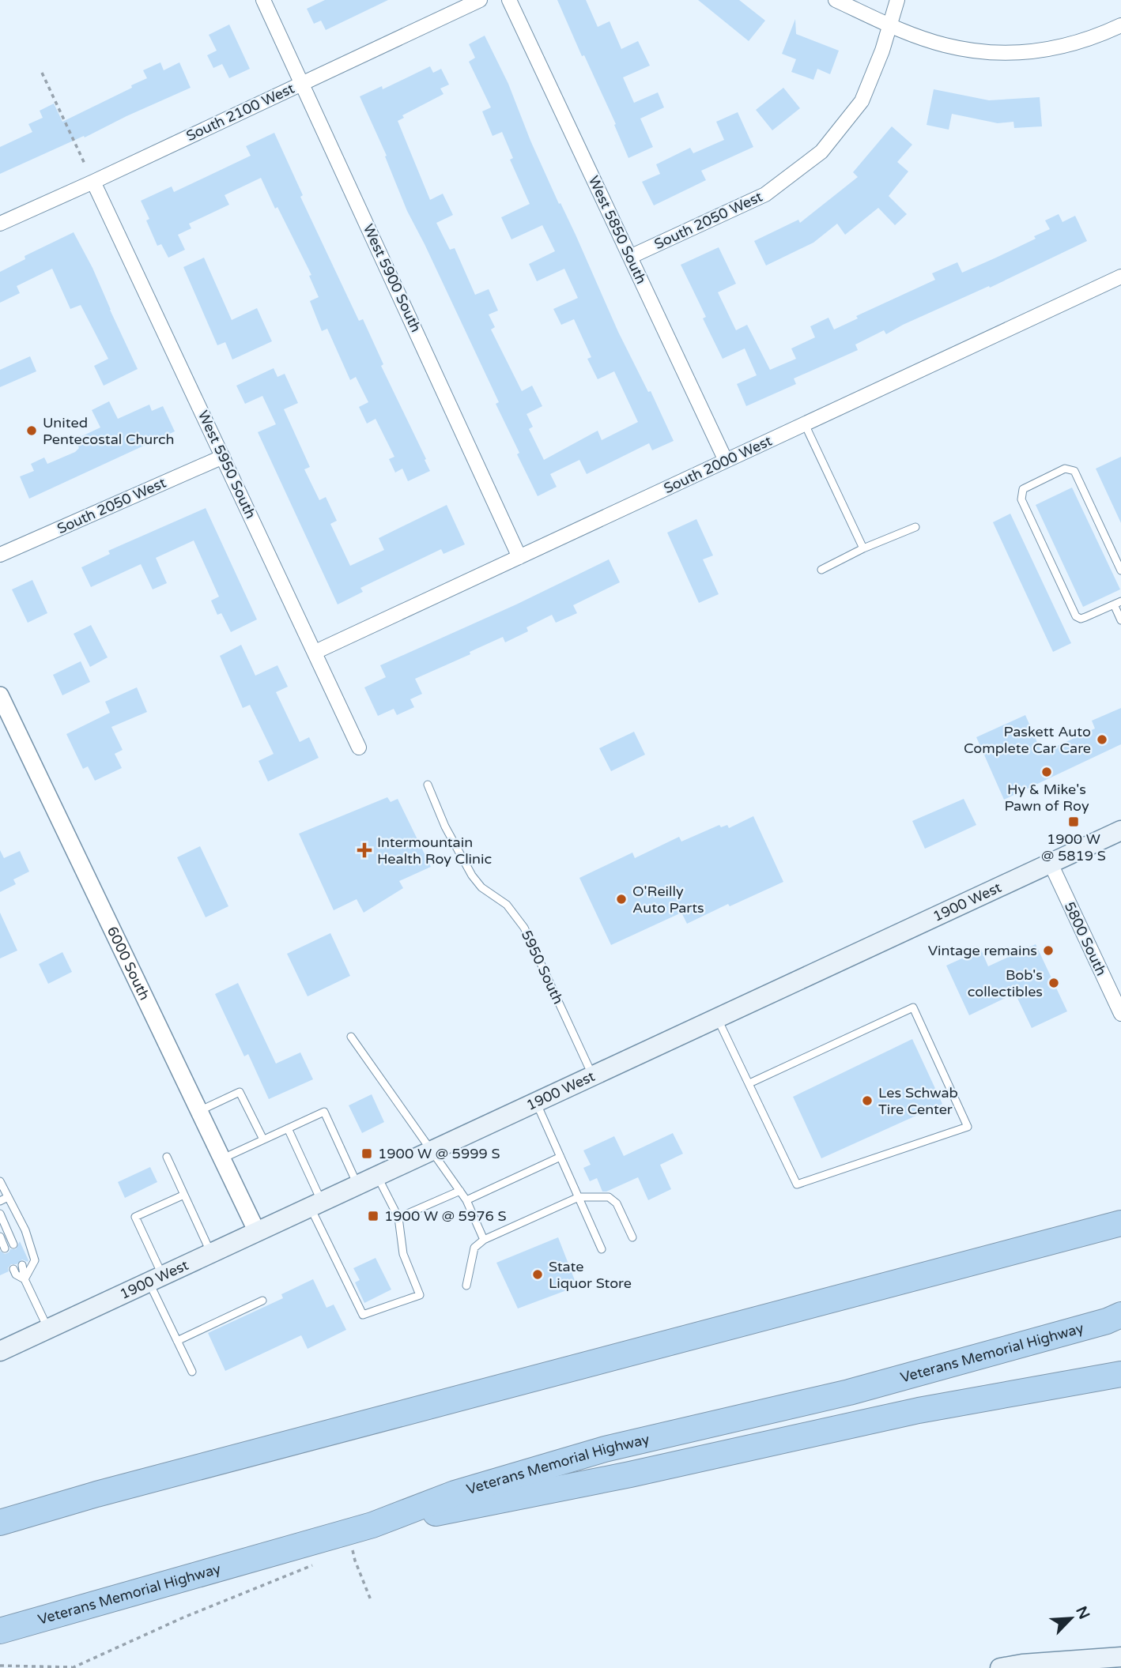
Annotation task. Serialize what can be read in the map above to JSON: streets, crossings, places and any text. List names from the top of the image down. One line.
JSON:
{"streets":{"highway":["Veterans Memorial Highway"],"main road":["1900 West"],"street":["South 2100 West","South 2050 West","West 5850 South","West 5900 South","West 5950 South","South 2000 West","5800 South","6000 South"],"lane":["5950 South"]},"crossings":[["South 2100 West","West 5900 South"],["South 2100 West","West 5950 South"],["South 2050 West","West 5850 South"],["South 2050 West","West 5950 South"],["West 5850 South","South 2000 West"],["West 5900 South","South 2000 West"],["West 5950 South","South 2000 West"],["1900 West","5800 South"],["1900 West","6000 South"],["1900 West","5950 South"]],"places":{"other":["United Pentecostal Church","Paskett Auto Complete Car Care","Hy & Mike's Pawn of Roy","O'Reilly Auto Parts","Vintage remains","Bob's collectibles","Les Schwab Tire Center","State Liquor Store"],"transit":["1900 W @ 5819 S","1900 W @ 5999 S","1900 W @ 5976 S"],"health":["Intermountain Health Roy Clinic"]},"north":"top right"}
